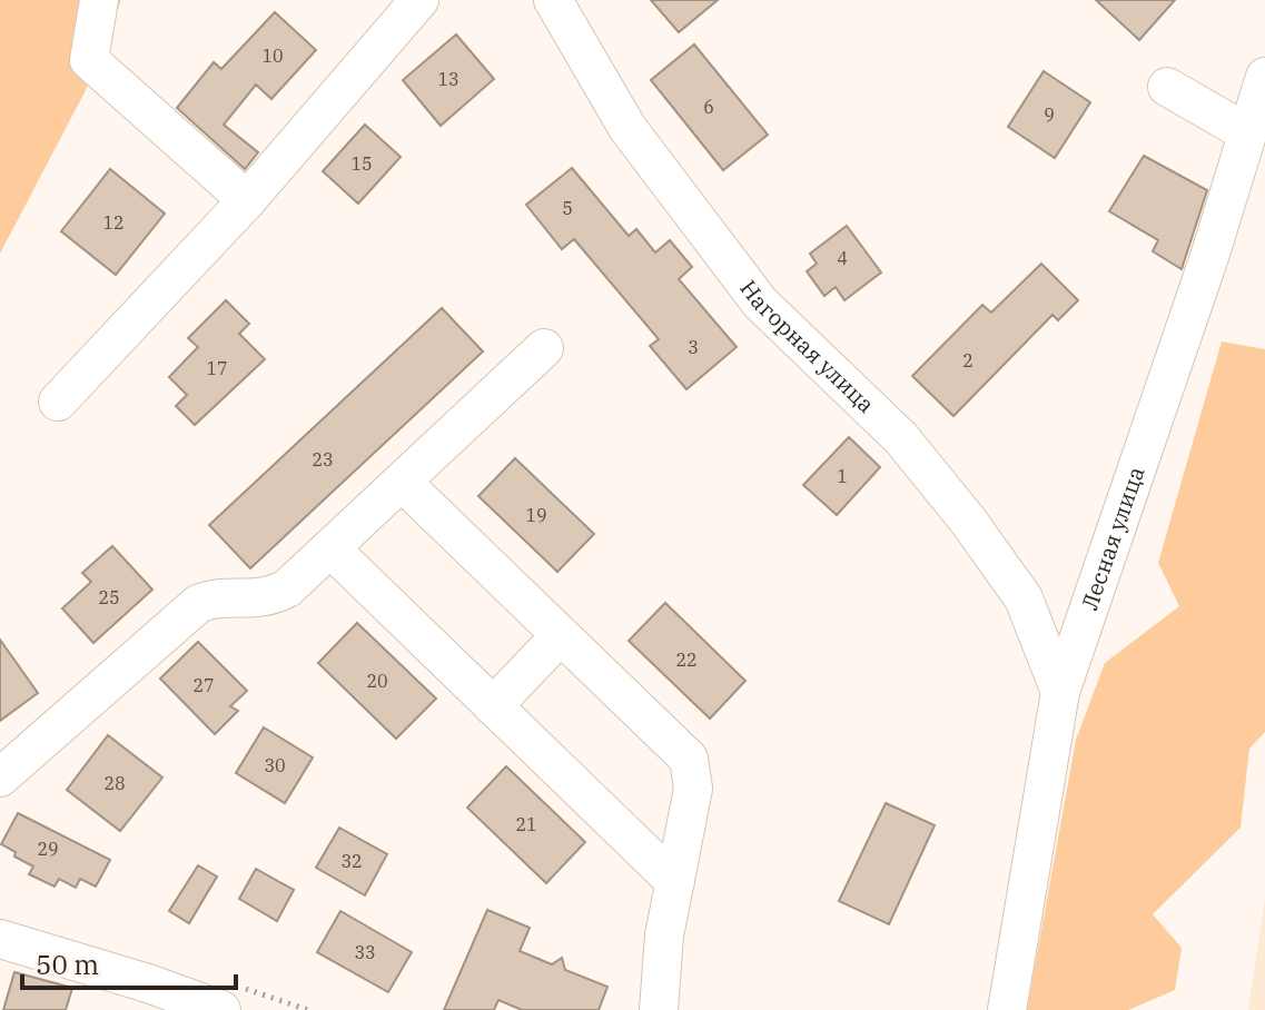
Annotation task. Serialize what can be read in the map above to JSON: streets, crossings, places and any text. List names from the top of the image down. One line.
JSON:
{"streets":{"street":["Нагорная улица","Лесная улица"]},"crossings":[["Нагорная улица","Лесная улица"]],"house_numbers":["10","13","6","9","15","5","12","4","3","2","17","23","1","19","25","22","20","27","30","28","21","29","32","33"],"scale_bar":"50 m"}
